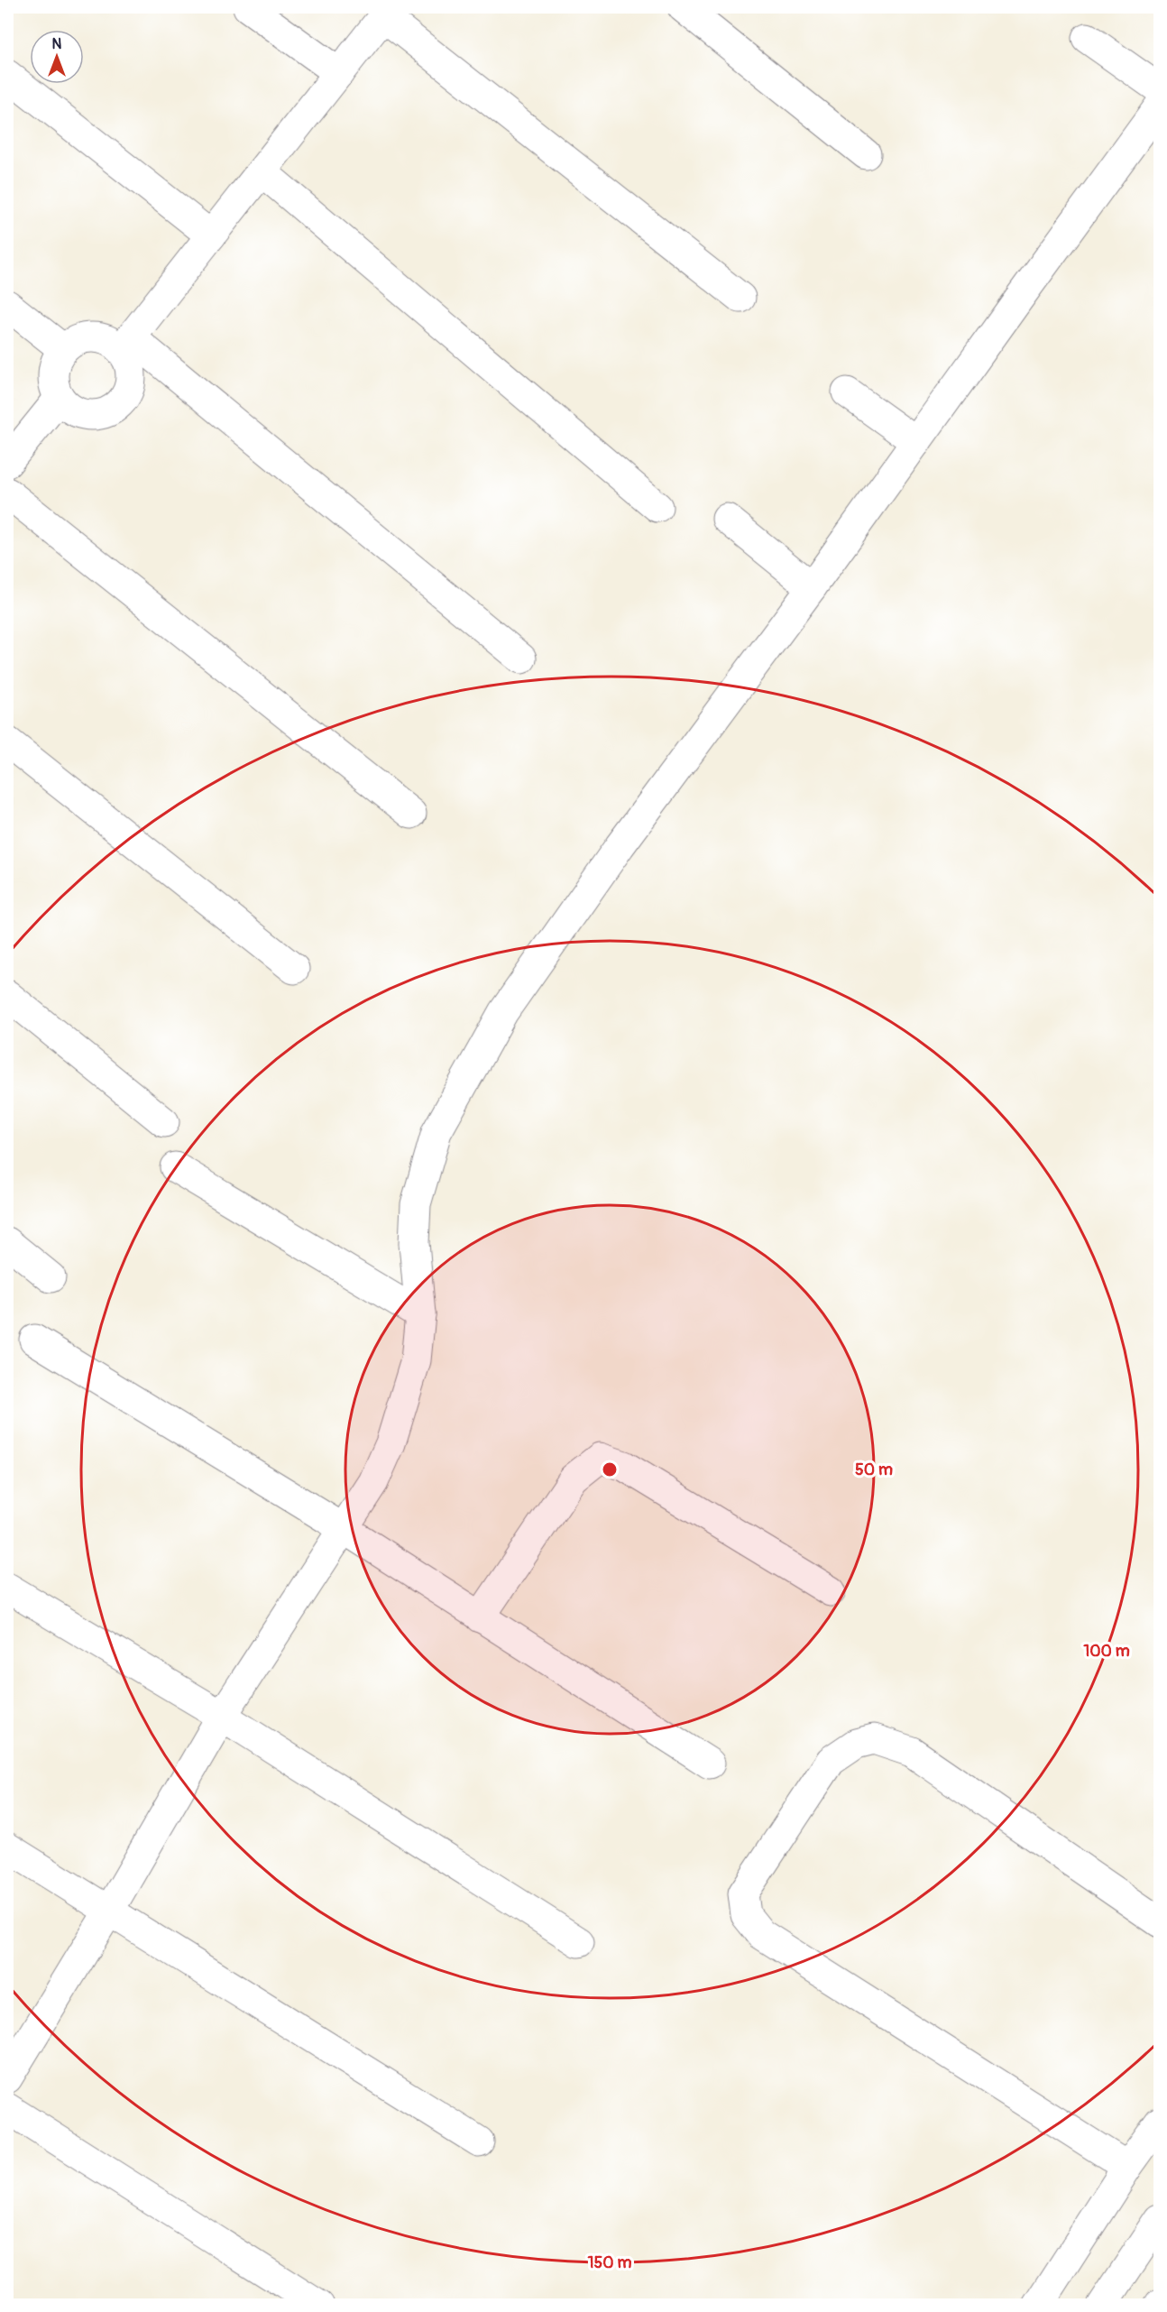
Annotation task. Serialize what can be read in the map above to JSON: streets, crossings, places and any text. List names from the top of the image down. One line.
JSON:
{"north":"top","rings":["50 m","100 m","150 m"]}
